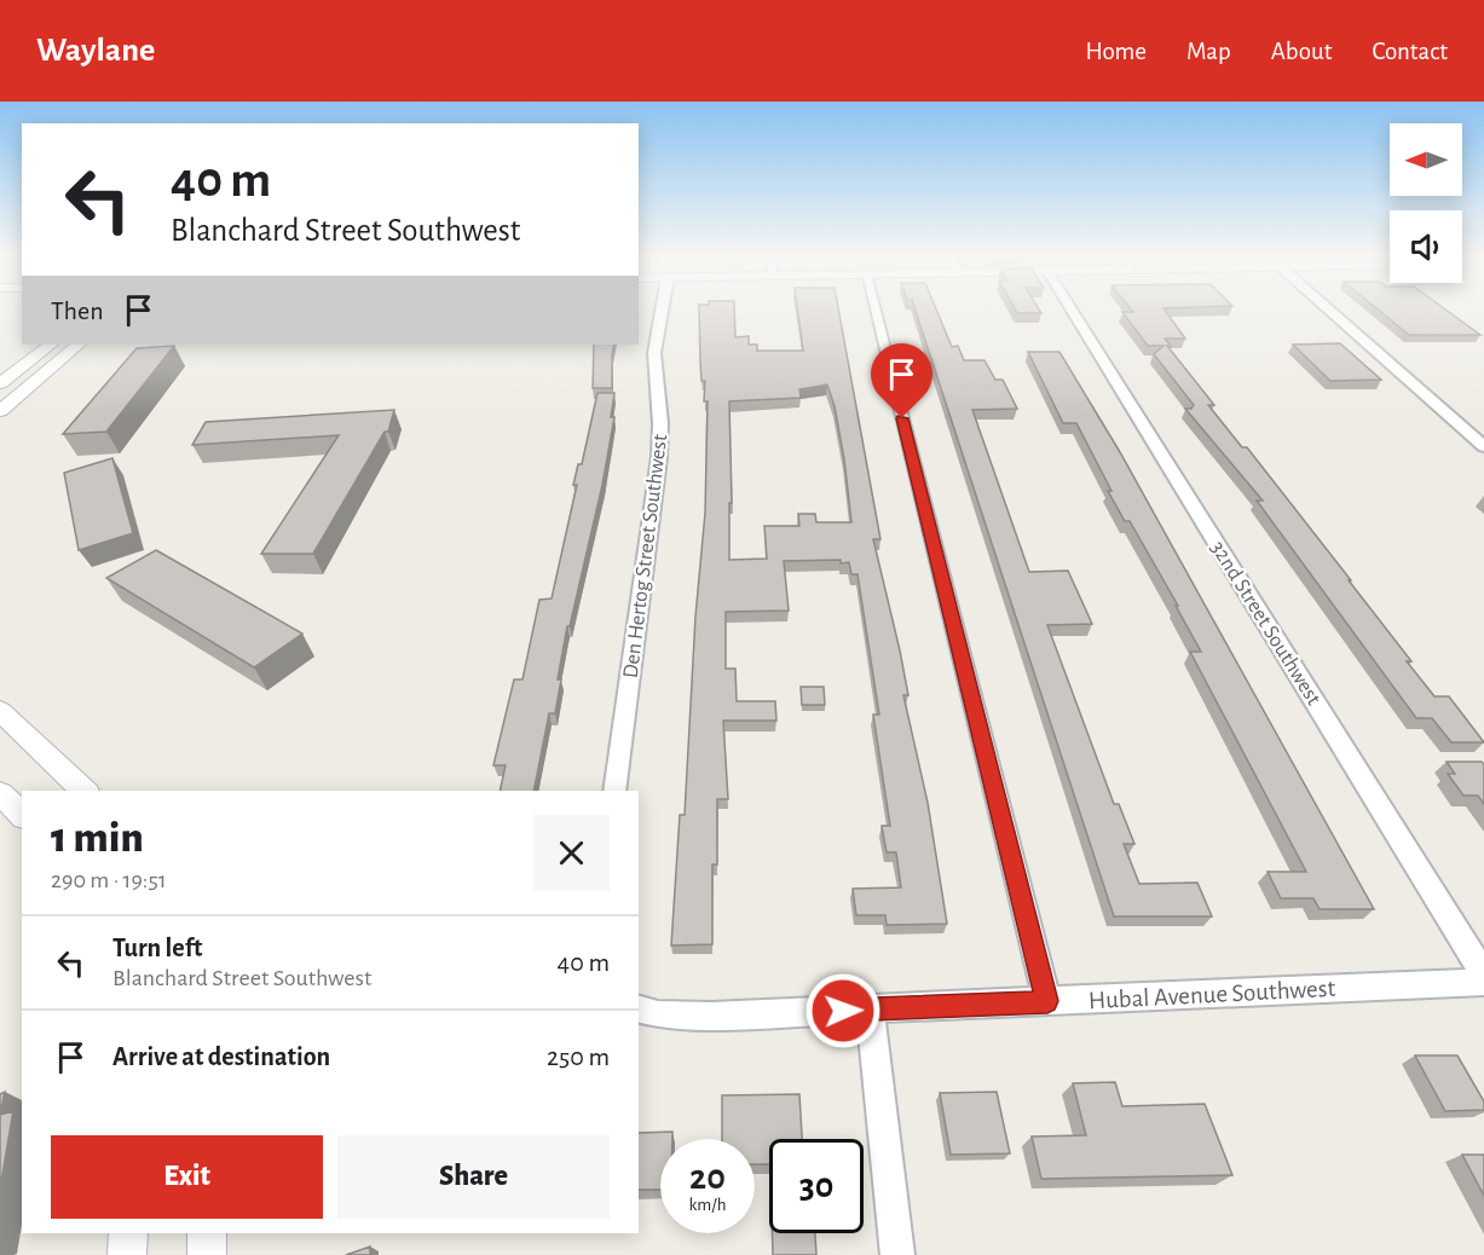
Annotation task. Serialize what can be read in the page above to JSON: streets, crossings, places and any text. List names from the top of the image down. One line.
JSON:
{"streets":{"street":["Den Hertog Street Southwest","32nd Street Southwest","Hubal Avenue Southwest"]},"north":"left","page":{"header":"Waylane","nav":["Home","Map","About","Contact"],"turn":["40 m","Blanchard Street Southwest"],"then":"Then","heading":["1 min","290 m · 19:51"],"list":[{"name":"Turn left","note":"Blanchard Street Southwest","value":"40 m"},{"name":"Arrive at destination","value":"250 m"}],"buttons":["Exit","Share"],"speed":"20 km/h","limit":"30"}}
